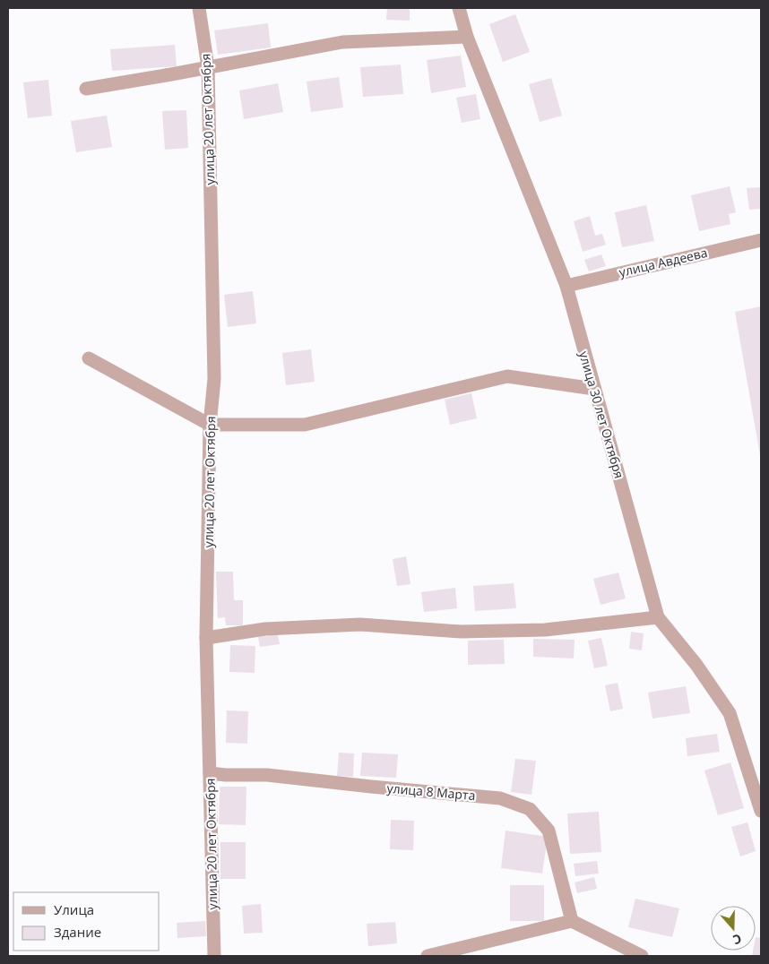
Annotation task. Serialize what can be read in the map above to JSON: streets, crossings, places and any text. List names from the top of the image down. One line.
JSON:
{"streets":{"street":["улица 20 лет Октября","улица Авдеева","улица 30 лет Октября","улица 8 Марта"]},"crossings":[["улица 20 лет Октября","улица 8 Марта"],["улица Авдеева","улица 30 лет Октября"]],"legend":["Улица","Здание"],"north":"bottom"}
